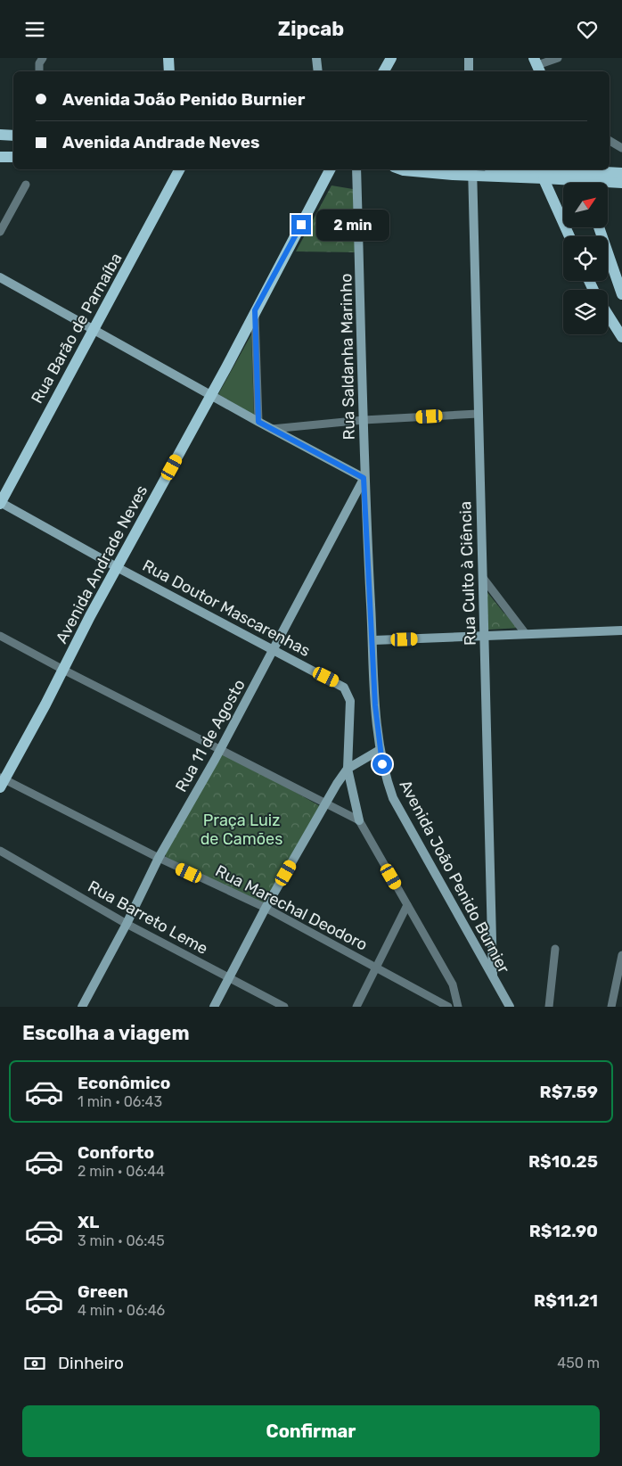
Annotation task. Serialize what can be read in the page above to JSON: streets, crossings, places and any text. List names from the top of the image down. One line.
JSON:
{"streets":{"main road":["Rua Barão de Parnaíba","Avenida Andrade Neves"],"street":["Rua Saldanha Marinho","Rua Culto à Ciência","Rua Doutor Mascarenhas","Rua 11 de Agosto","Avenida João Penido Burnier","Rua Marechal Deodoro","Rua Barreto Leme"]},"crossings":[["Rua Barão de Parnaíba","Rua Doutor Mascarenhas"],["Rua Saldanha Marinho","Rua 11 de Agosto"],["Rua Saldanha Marinho","Avenida João Penido Burnier"],["Avenida Andrade Neves","Rua Doutor Mascarenhas"],["Avenida Andrade Neves","Rua Marechal Deodoro"],["Rua Culto à Ciência","Avenida João Penido Burnier"],["Rua Doutor Mascarenhas","Rua 11 de Agosto"],["Rua 11 de Agosto","Rua Marechal Deodoro"],["Rua 11 de Agosto","Rua Barreto Leme"]],"parks":["Praça Luiz de Camões"],"north":"top right","page":{"header":"Zipcab","banner":["Avenida João Penido Burnier","Avenida Andrade Neves"],"bubble":"2 min","heading":"Escolha a viagem","list":[{"name":"Econômico","note":"1 min · 06:43","value":"R$7.59"},{"name":"Conforto","note":"2 min · 06:44","value":"R$10.25"},{"name":"XL","note":"3 min · 06:45","value":"R$12.90"},{"name":"Green","note":"4 min · 06:46","value":"R$11.21"}],"pay":["Dinheiro","450 m"],"buttons":"Confirmar"}}
